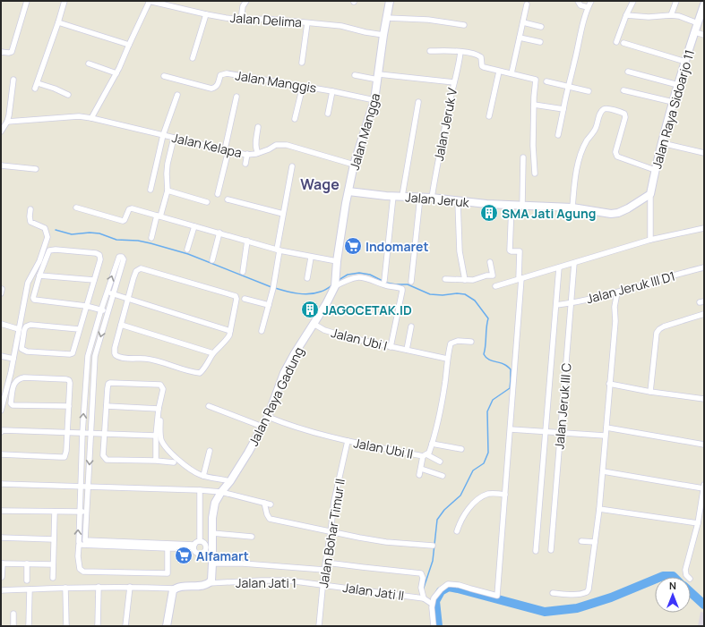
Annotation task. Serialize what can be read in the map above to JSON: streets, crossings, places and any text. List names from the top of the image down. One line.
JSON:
{"streets":{"street":["Jalan Delima","Jalan Manggis","Jalan Raya Sidoarjo 11","Jalan Jeruk V","Jalan Mangga","Jalan Kelapa","Jalan Jeruk","Jalan Jeruk III D1","Jalan Ubi I","Jalan Raya Gadung","Jalan Jeruk III C","Jalan Ubi II","Jalan Bohar Timur II","Jalan Jati 1","Jalan Jati II"]},"crossings":[["Jalan Delima","Jalan Mangga"],["Jalan Manggis","Jalan Mangga"],["Jalan Raya Sidoarjo 11","Jalan Jeruk"],["Jalan Jeruk V","Jalan Jeruk"],["Jalan Mangga","Jalan Kelapa"],["Jalan Mangga","Jalan Jeruk"],["Jalan Mangga","Jalan Raya Gadung"],["Jalan Jeruk III D1","Jalan Jeruk III C"],["Jalan Ubi I","Jalan Raya Gadung"],["Jalan Raya Gadung","Jalan Ubi II"],["Jalan Raya Gadung","Jalan Jati 1"],["Jalan Ubi II","Jalan Bohar Timur II"],["Jalan Bohar Timur II","Jalan Jati 1"],["Jalan Bohar Timur II","Jalan Jati II"],["Jalan Jati 1","Jalan Jati II"]],"districts":["Wage"],"places":{"building":["SMA Jati Agung","JAGOCETAK.ID"],"supermarket":["Indomaret","Alfamart"]},"north":"top"}
